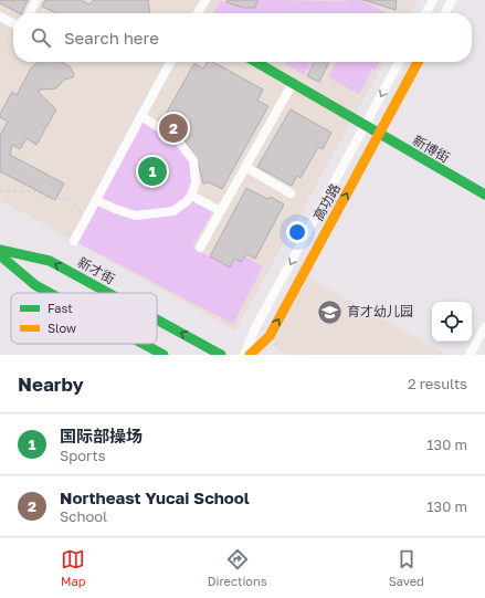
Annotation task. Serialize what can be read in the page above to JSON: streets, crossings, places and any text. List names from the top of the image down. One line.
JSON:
{"streets":{"street":["新博街","高功路","新才街"]},"crossings":[["新博街","高功路"]],"places":{"school or university":["育才幼儿园"]},"legend":["Fast","Slow"],"page":{"search":"Search here","pins":["2","1"],"heading":["Nearby","2 results"],"list":[{"mark":"1","name":"国际部操场","note":"Sports","value":"130 m"},{"mark":"2","name":"Northeast Yucai School","note":"School","value":"130 m"}],"nav":["Map","Directions","Saved"]}}
